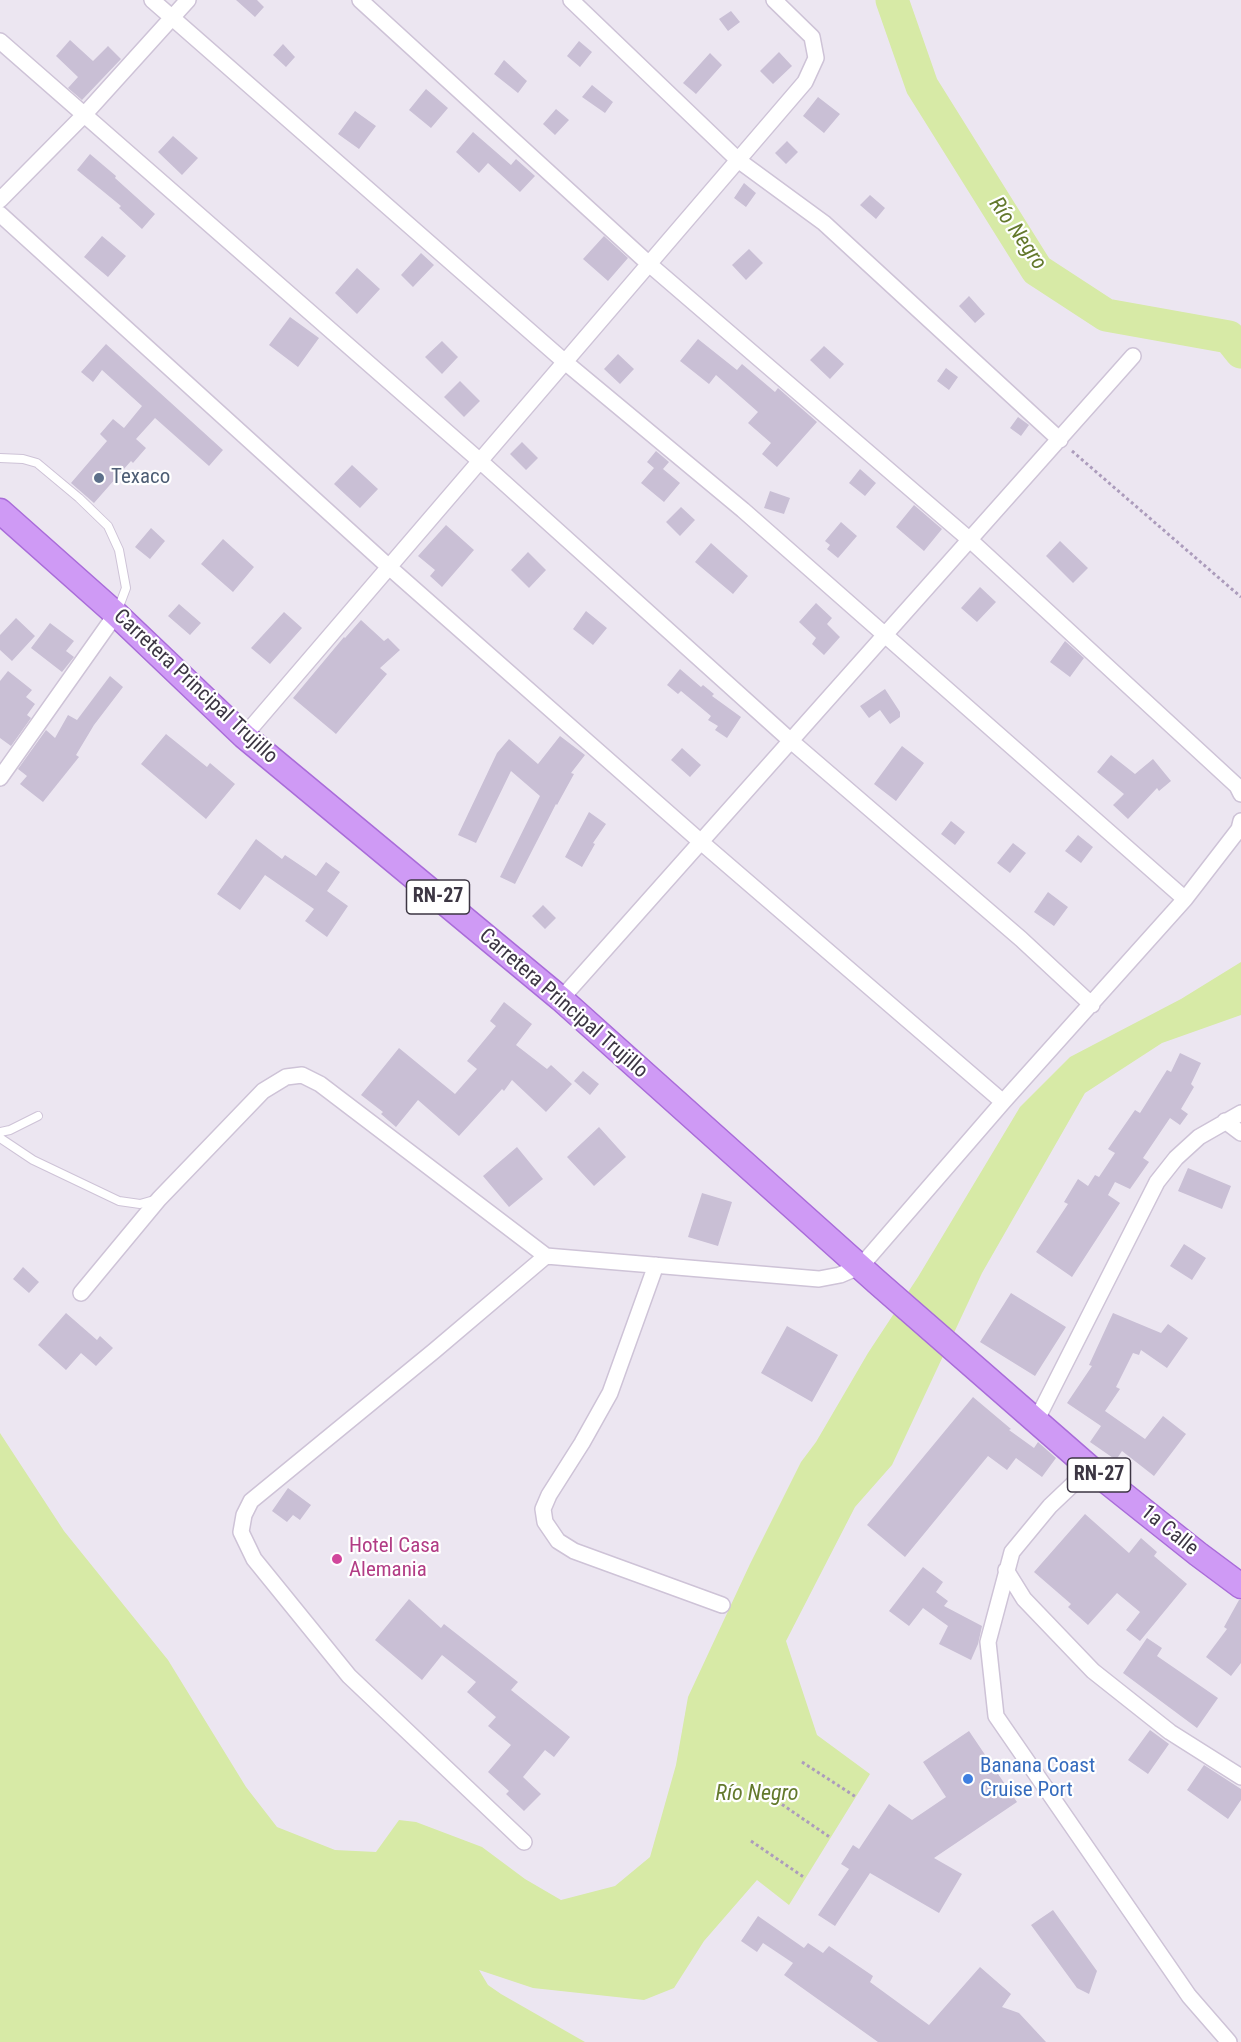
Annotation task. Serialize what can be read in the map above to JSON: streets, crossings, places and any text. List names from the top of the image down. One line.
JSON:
{"streets":{"main road":["Carretera Principal Trujillo","RN-27","1a Calle"]},"crossings":[["Carretera Principal Trujillo","1a Calle"]],"water":["Río Negro"],"places":["Texaco","Hotel Casa Alemania","Banana Coast Cruise Port"]}
